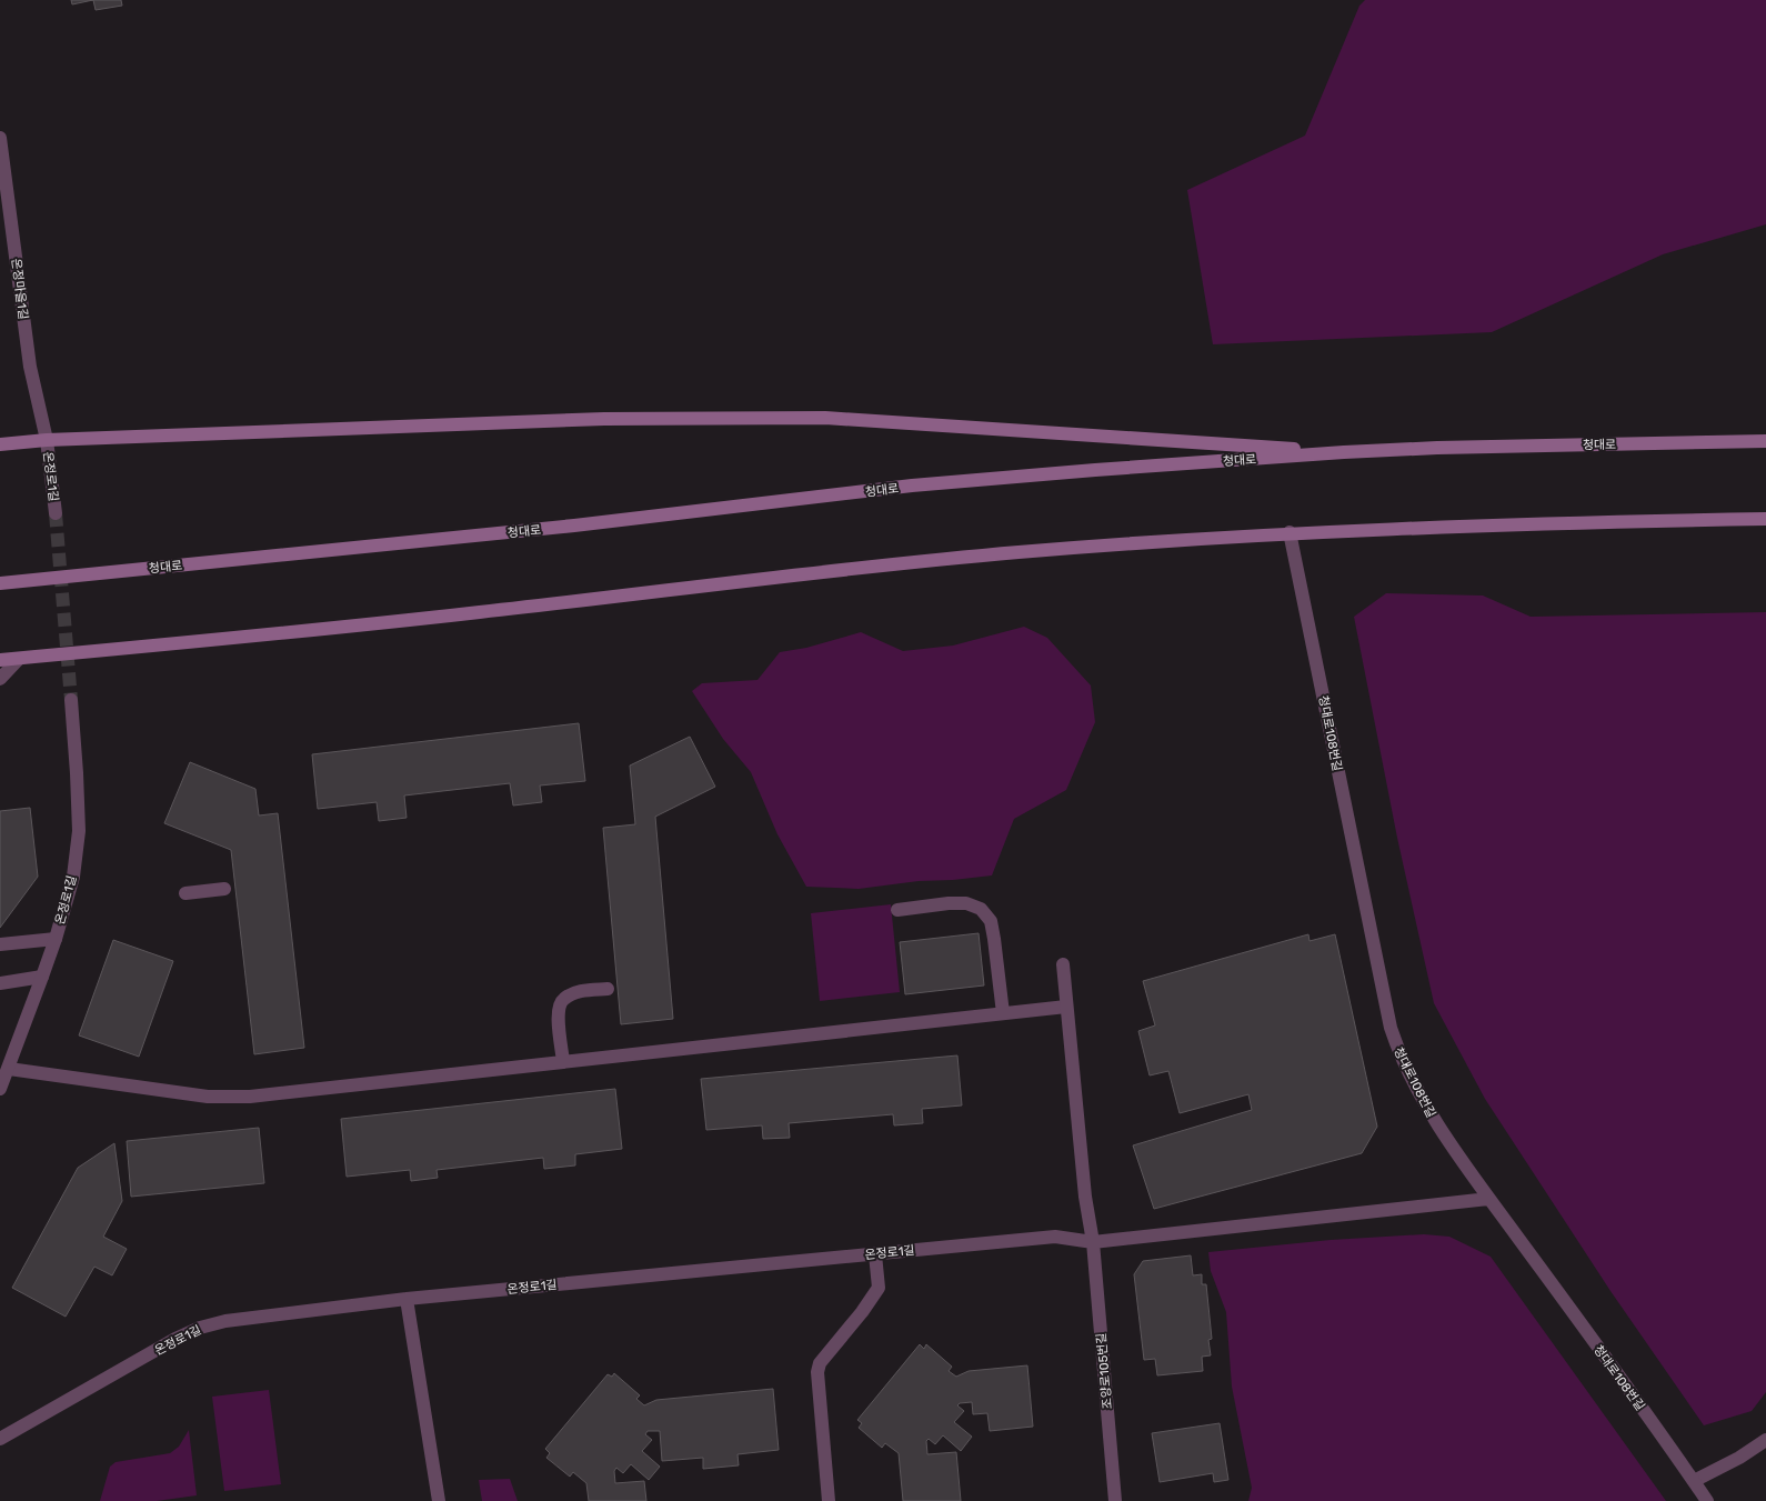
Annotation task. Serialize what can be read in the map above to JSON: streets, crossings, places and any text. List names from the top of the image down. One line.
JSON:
{"streets":{"street":["온정마을1길","청대로","온정로1길","청대로108번길","조양로105번길"]},"crossings":[["온정마을1길","온정로1길"],["온정로1길","청대로108번길"],["온정로1길","조양로105번길"]]}
